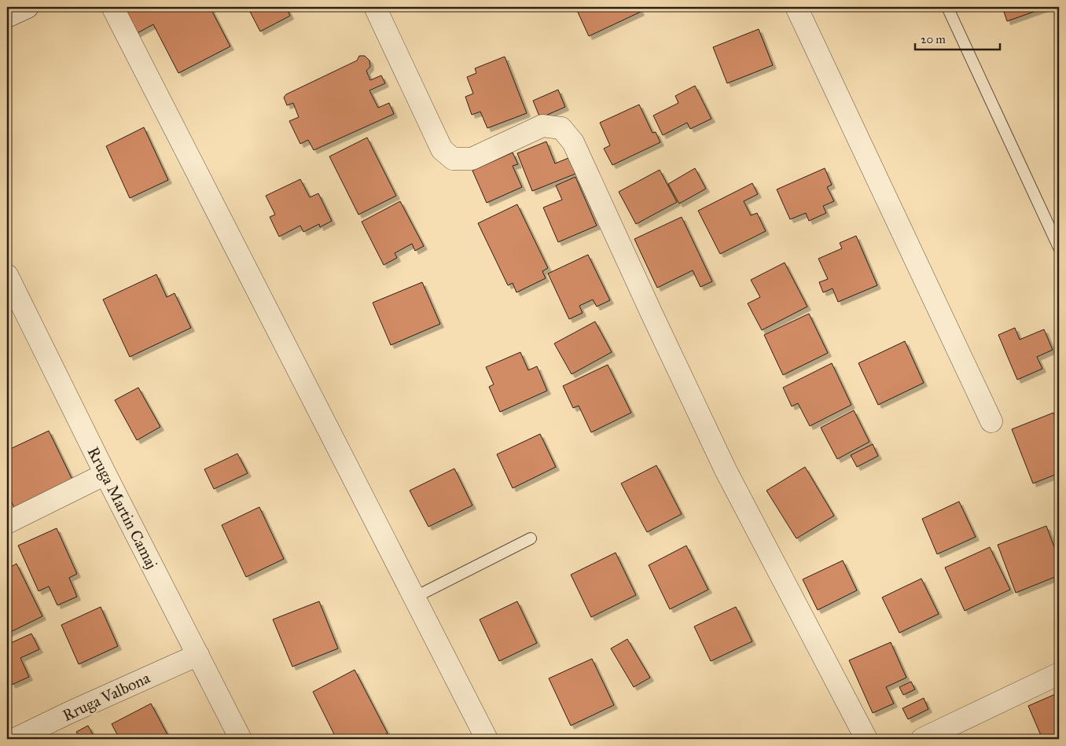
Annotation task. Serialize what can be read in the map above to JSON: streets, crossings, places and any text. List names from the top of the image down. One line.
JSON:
{"streets":{"street":["Rruga Martin Camaj","Rruga Valbona"]},"crossings":[["Rruga Martin Camaj","Rruga Valbona"]],"scale_bar":"20 m"}
